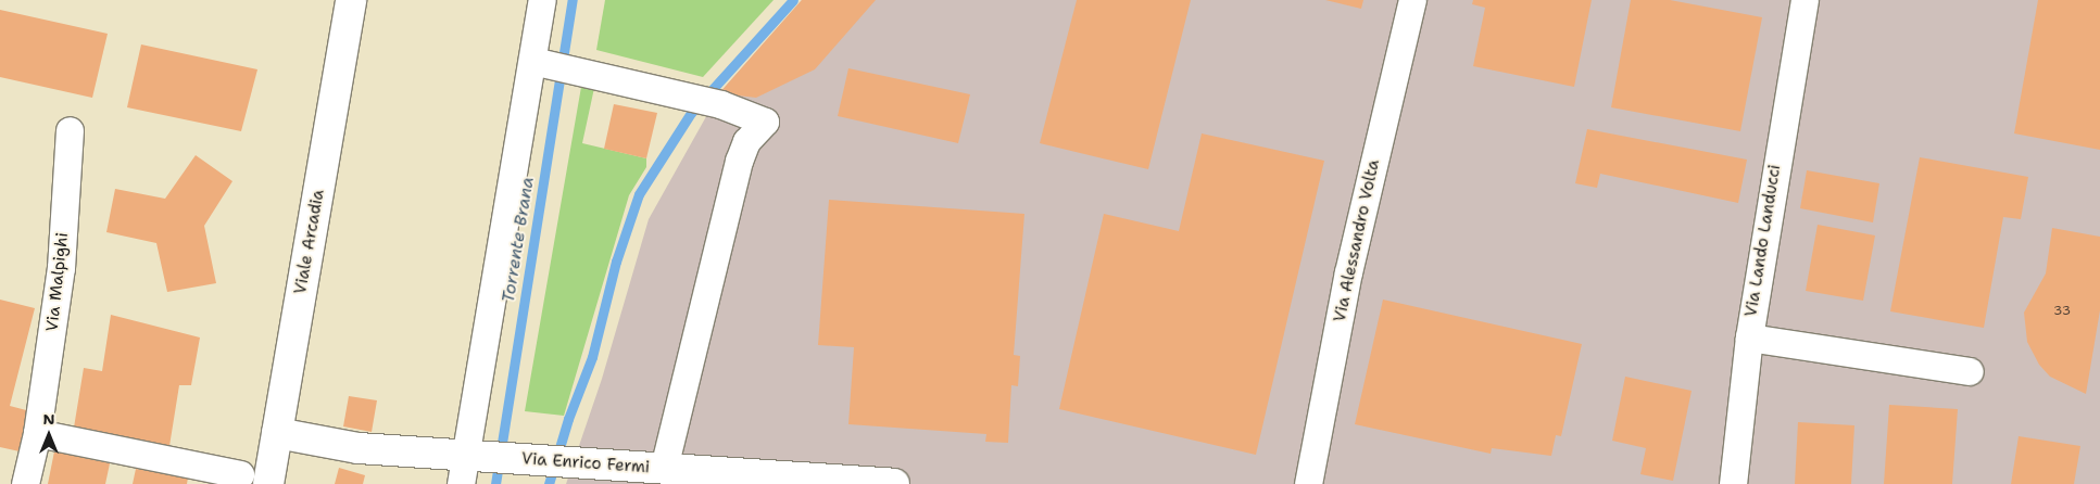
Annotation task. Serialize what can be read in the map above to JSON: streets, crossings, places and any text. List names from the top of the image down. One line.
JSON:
{"streets":{"street":["Via Alessandro Volta","Via Lando Landucci","Viale Arcadia","Via Malpighi","Via Enrico Fermi"]},"crossings":[["Viale Arcadia","Via Enrico Fermi"]],"water":["Torrente Brana"],"house_numbers":["33"],"north":"top"}
